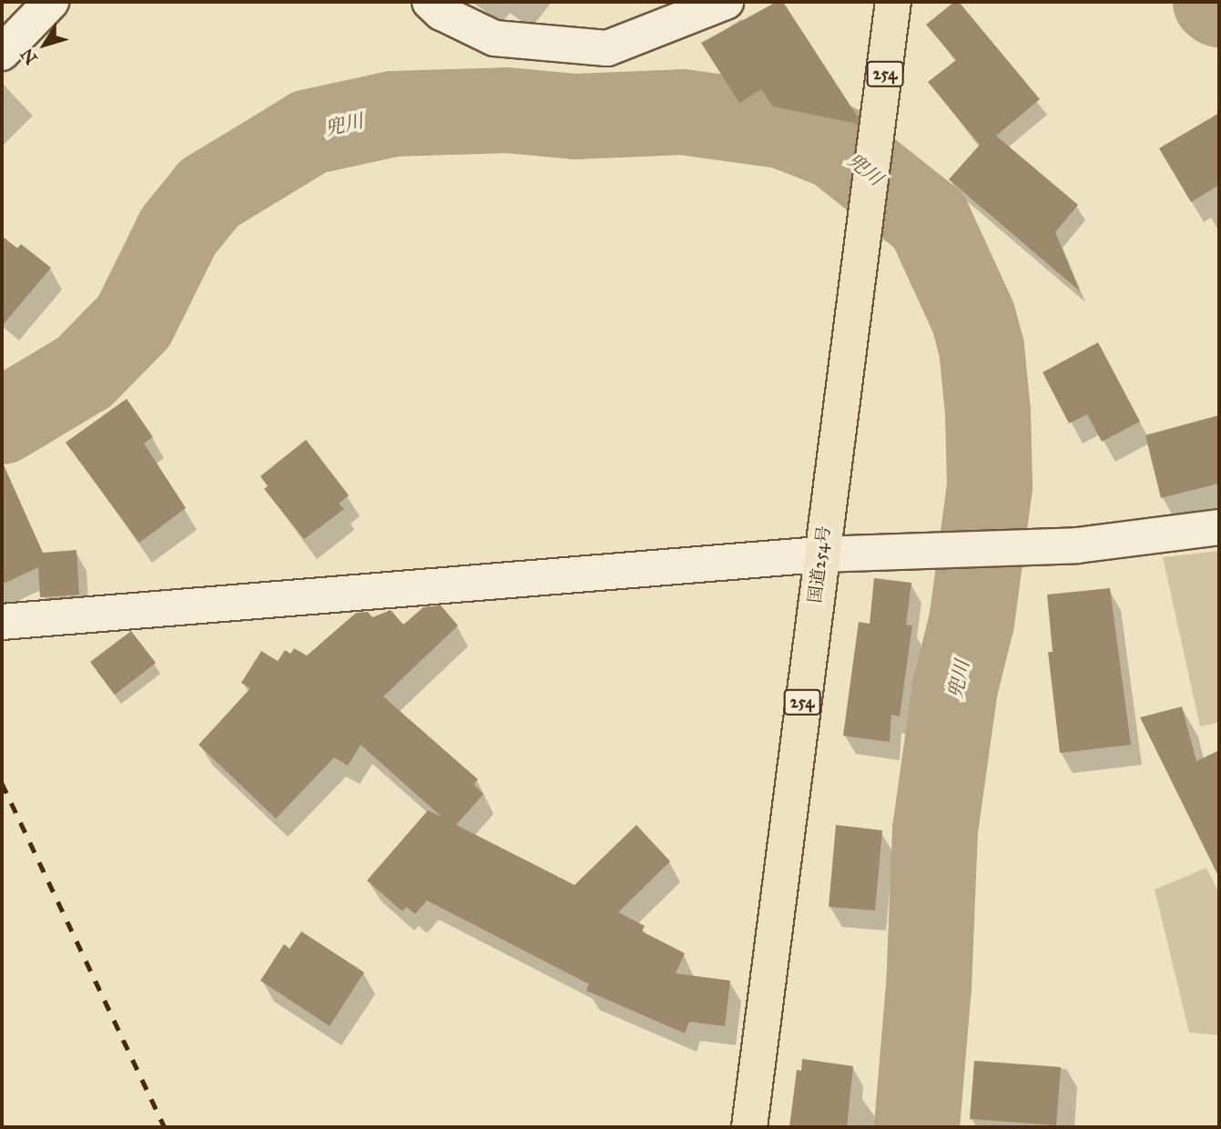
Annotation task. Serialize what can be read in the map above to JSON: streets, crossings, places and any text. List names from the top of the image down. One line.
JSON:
{"streets":{"highway":["254","国道254号"]},"water":["兜川"],"north":"bottom left"}
